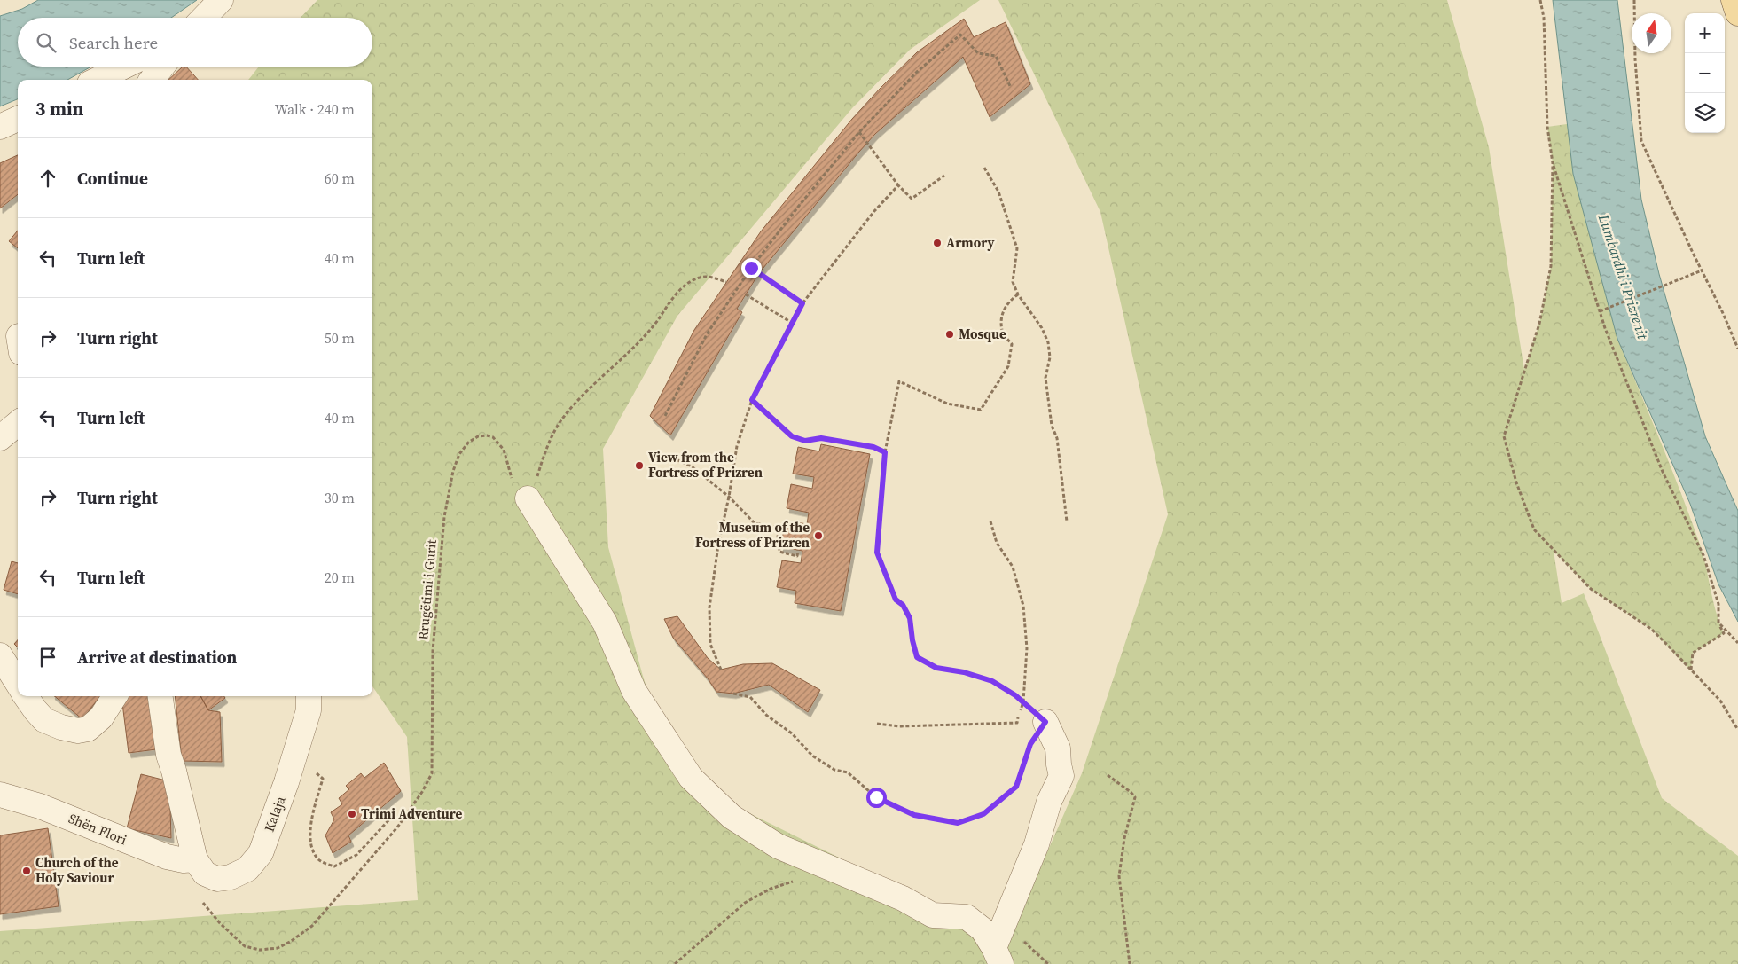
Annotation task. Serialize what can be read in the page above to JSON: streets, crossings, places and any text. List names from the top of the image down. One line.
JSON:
{"streets":{"street":["Kalaja","Shën Flori"],"path":["Rrugëtimi i Gurit"]},"crossings":[["Kalaja","Shën Flori"]],"water":["Lumbardhi i Prizrenit"],"places":["Armory","Mosque","View from the Fortress of Prizren","Museum of the Fortress of Prizren","Trimi Adventure","Church of the Holy Saviour"],"north":"top","page":{"map_buttons":["+","−"],"search":"Search here","heading":["3 min","Walk · 240 m"],"list":[["Continue","60 m"],["Turn left","40 m"],["Turn right","50 m"],["Turn left","40 m"],["Turn right","30 m"],["Turn left","20 m"],"Arrive at destination"]}}
